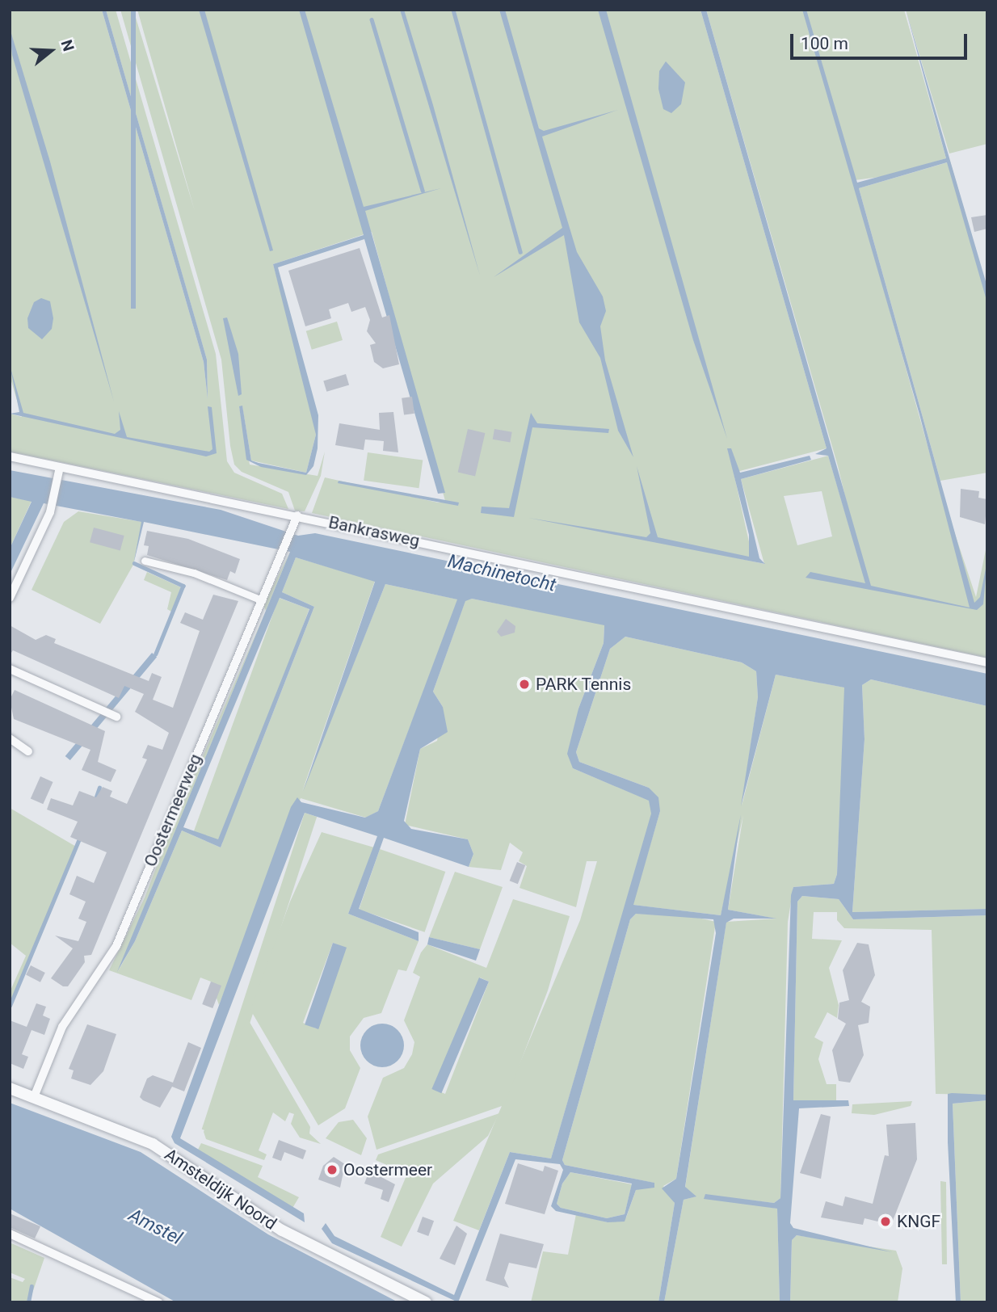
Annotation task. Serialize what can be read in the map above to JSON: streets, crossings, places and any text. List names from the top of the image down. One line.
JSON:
{"streets":{"street":["Bankrasweg","Oostermeerweg","Amsteldijk Noord"]},"crossings":[["Bankrasweg","Oostermeerweg"],["Oostermeerweg","Amsteldijk Noord"]],"water":["Machinetocht","Amstel"],"places":["PARK Tennis","Oostermeer","KNGF"],"scale_bar":"100 m","north":"right"}
